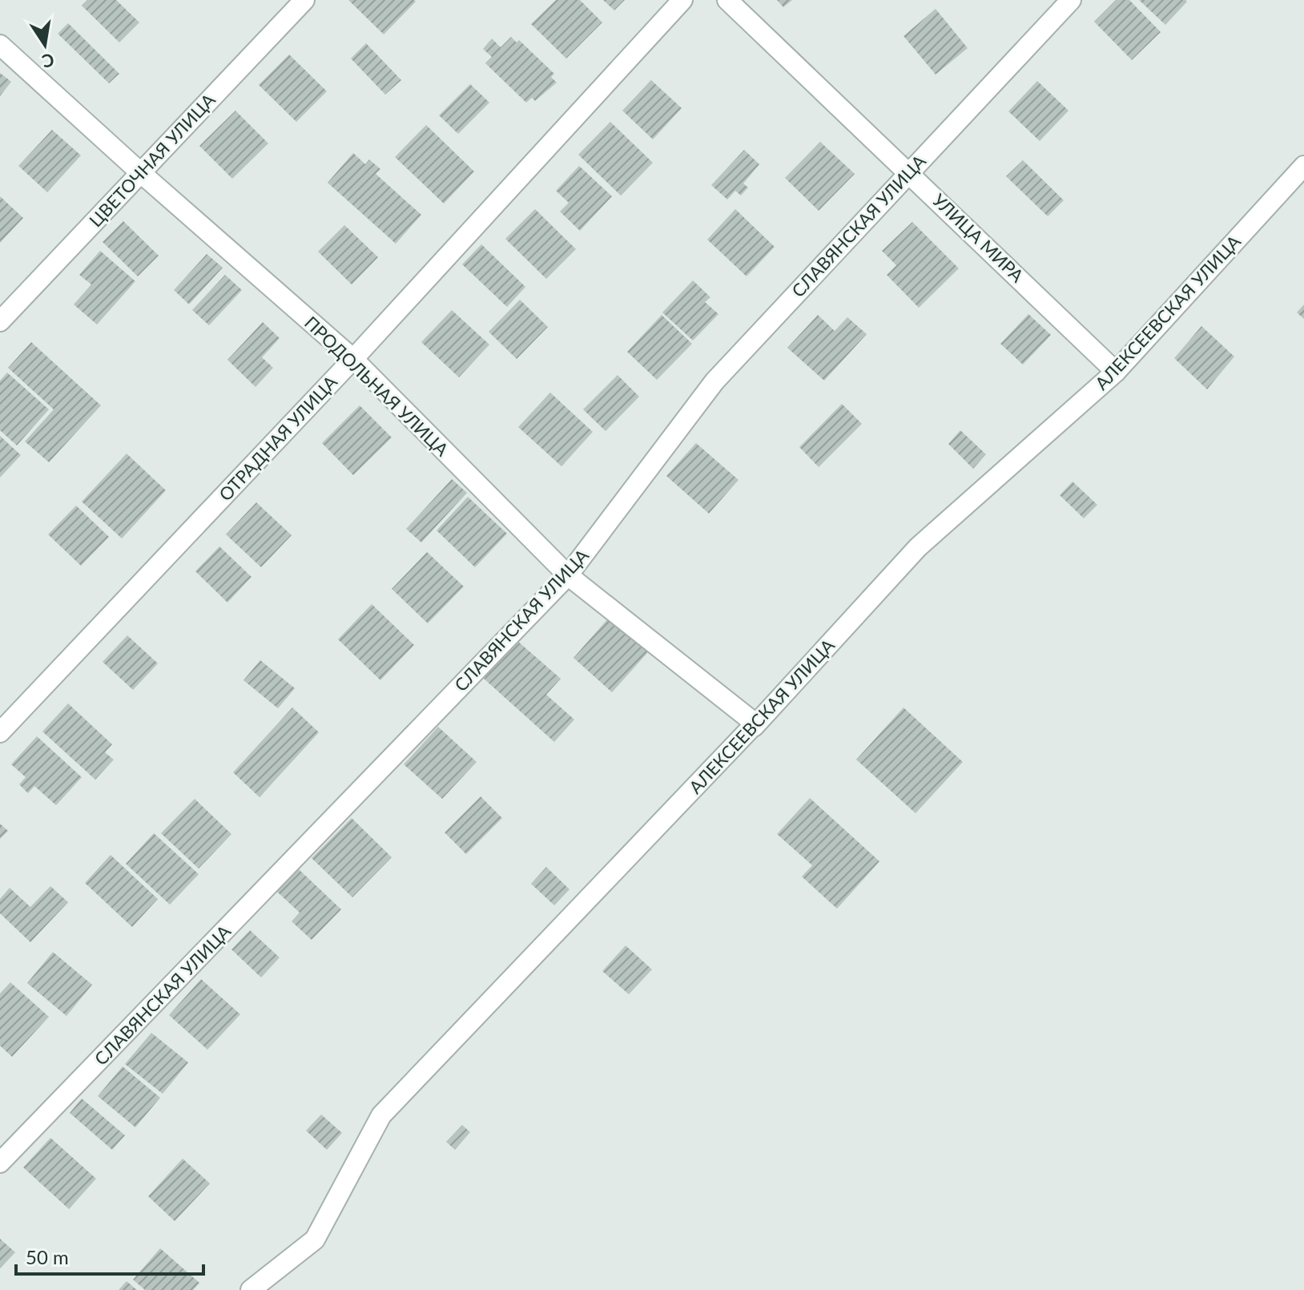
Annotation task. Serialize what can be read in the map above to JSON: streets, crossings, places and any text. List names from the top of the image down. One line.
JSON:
{"streets":{"street":["ЦВЕТОЧНАЯ УЛИЦА","СЛАВЯНСКАЯ УЛИЦА","УЛИЦА МИРА","АЛЕКСЕЕВСКАЯ УЛИЦА","ПРОДОЛЬНАЯ УЛИЦА","ОТРАДНАЯ УЛИЦА"]},"crossings":[["ЦВЕТОЧНАЯ УЛИЦА","ПРОДОЛЬНАЯ УЛИЦА"],["СЛАВЯНСКАЯ УЛИЦА","УЛИЦА МИРА"],["СЛАВЯНСКАЯ УЛИЦА","ПРОДОЛЬНАЯ УЛИЦА"],["УЛИЦА МИРА","АЛЕКСЕЕВСКАЯ УЛИЦА"],["АЛЕКСЕЕВСКАЯ УЛИЦА","ПРОДОЛЬНАЯ УЛИЦА"],["ПРОДОЛЬНАЯ УЛИЦА","ОТРАДНАЯ УЛИЦА"]],"scale_bar":"50 m","north":"bottom"}
